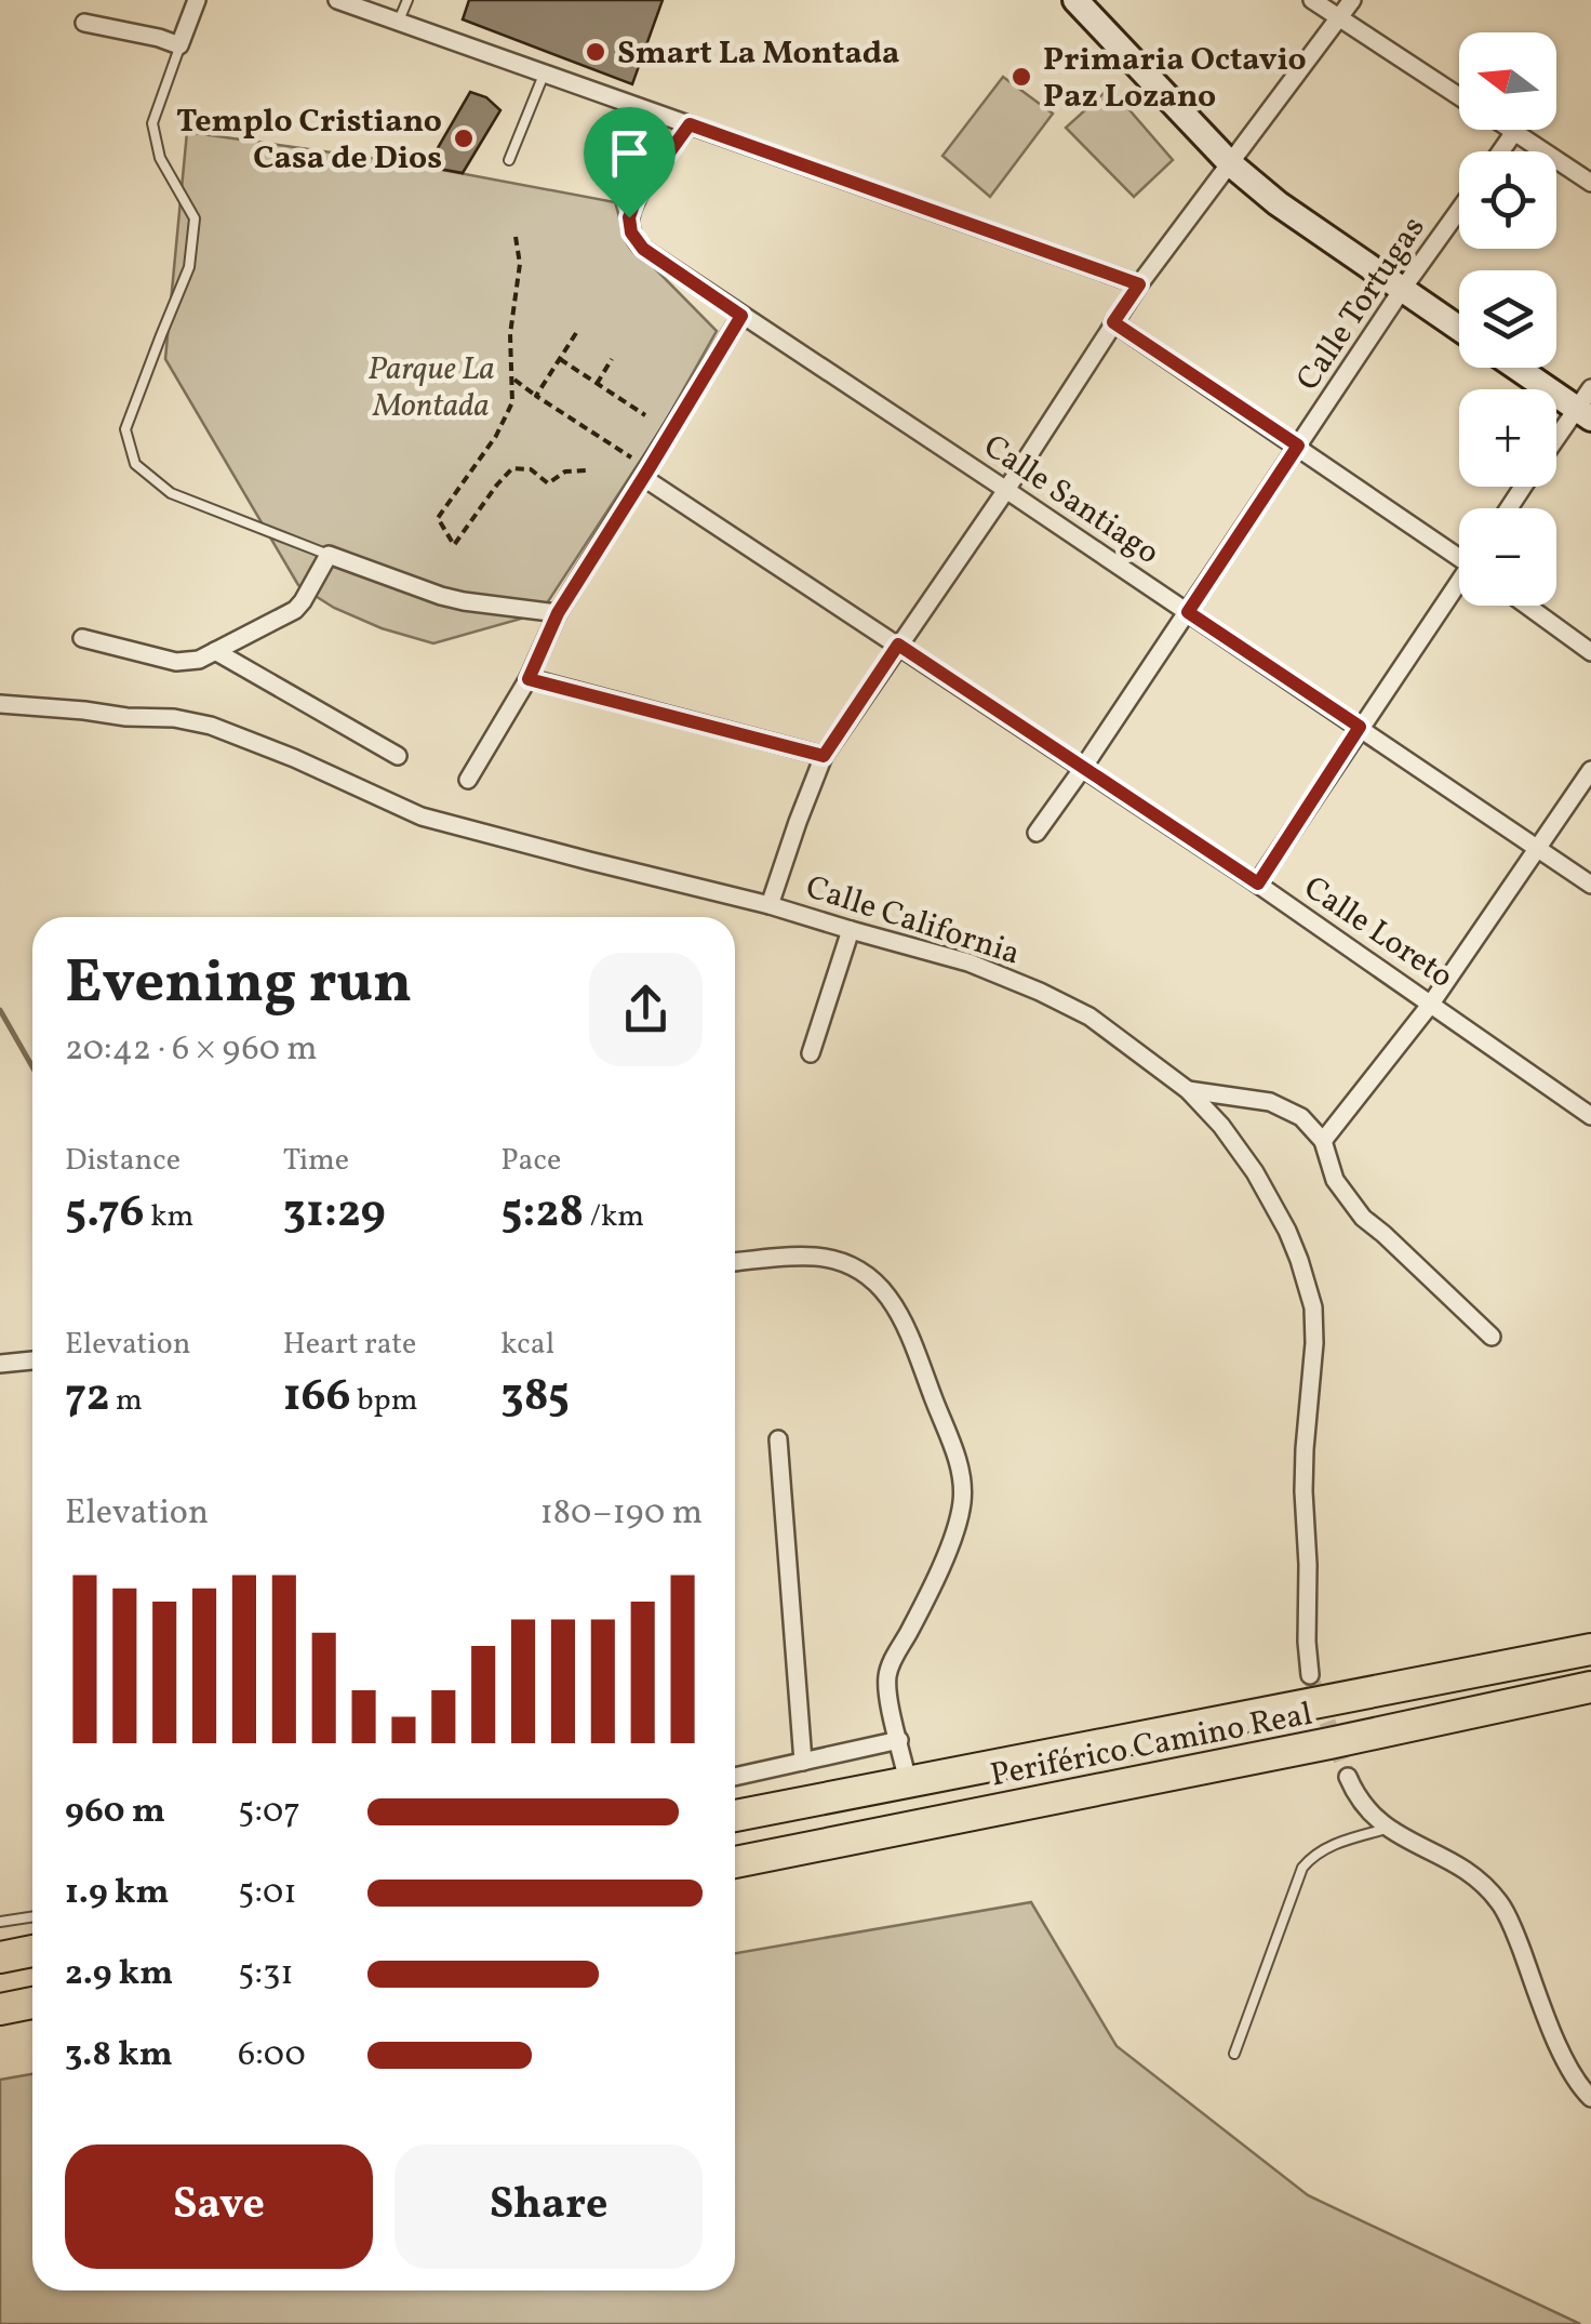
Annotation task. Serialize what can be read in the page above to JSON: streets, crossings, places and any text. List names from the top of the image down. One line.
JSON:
{"streets":{"highway":["Periférico Camino Real"],"street":["Calle Tortugas","Calle Santiago","Calle California","Calle Loreto"]},"crossings":[["Calle Tortugas","Calle Santiago"],["Calle Tortugas","Calle Loreto"]],"parks":["Parque La Montada"],"places":["Smart La Montada","Primaria Octavio Paz Lozano","Templo Cristiano Casa de Dios"],"north":"left","page":{"map_buttons":["+","−"],"heading":["Evening run","20:42 · 6 × 960 m"],"stats":[["Distance","5.76 km"],["Time","31:29"],["Pace","5:28 /km"],["Elevation","72 m"],["Heart rate","166 bpm"],["kcal","385"]],"chart":["Elevation","180–190 m"],"list":[{"name":"960 m","note":"5:07"},{"name":"1.9 km","note":"5:01"},{"name":"2.9 km","note":"5:31"},{"name":"3.8 km","note":"6:00"}],"buttons":["Save","Share"]}}
